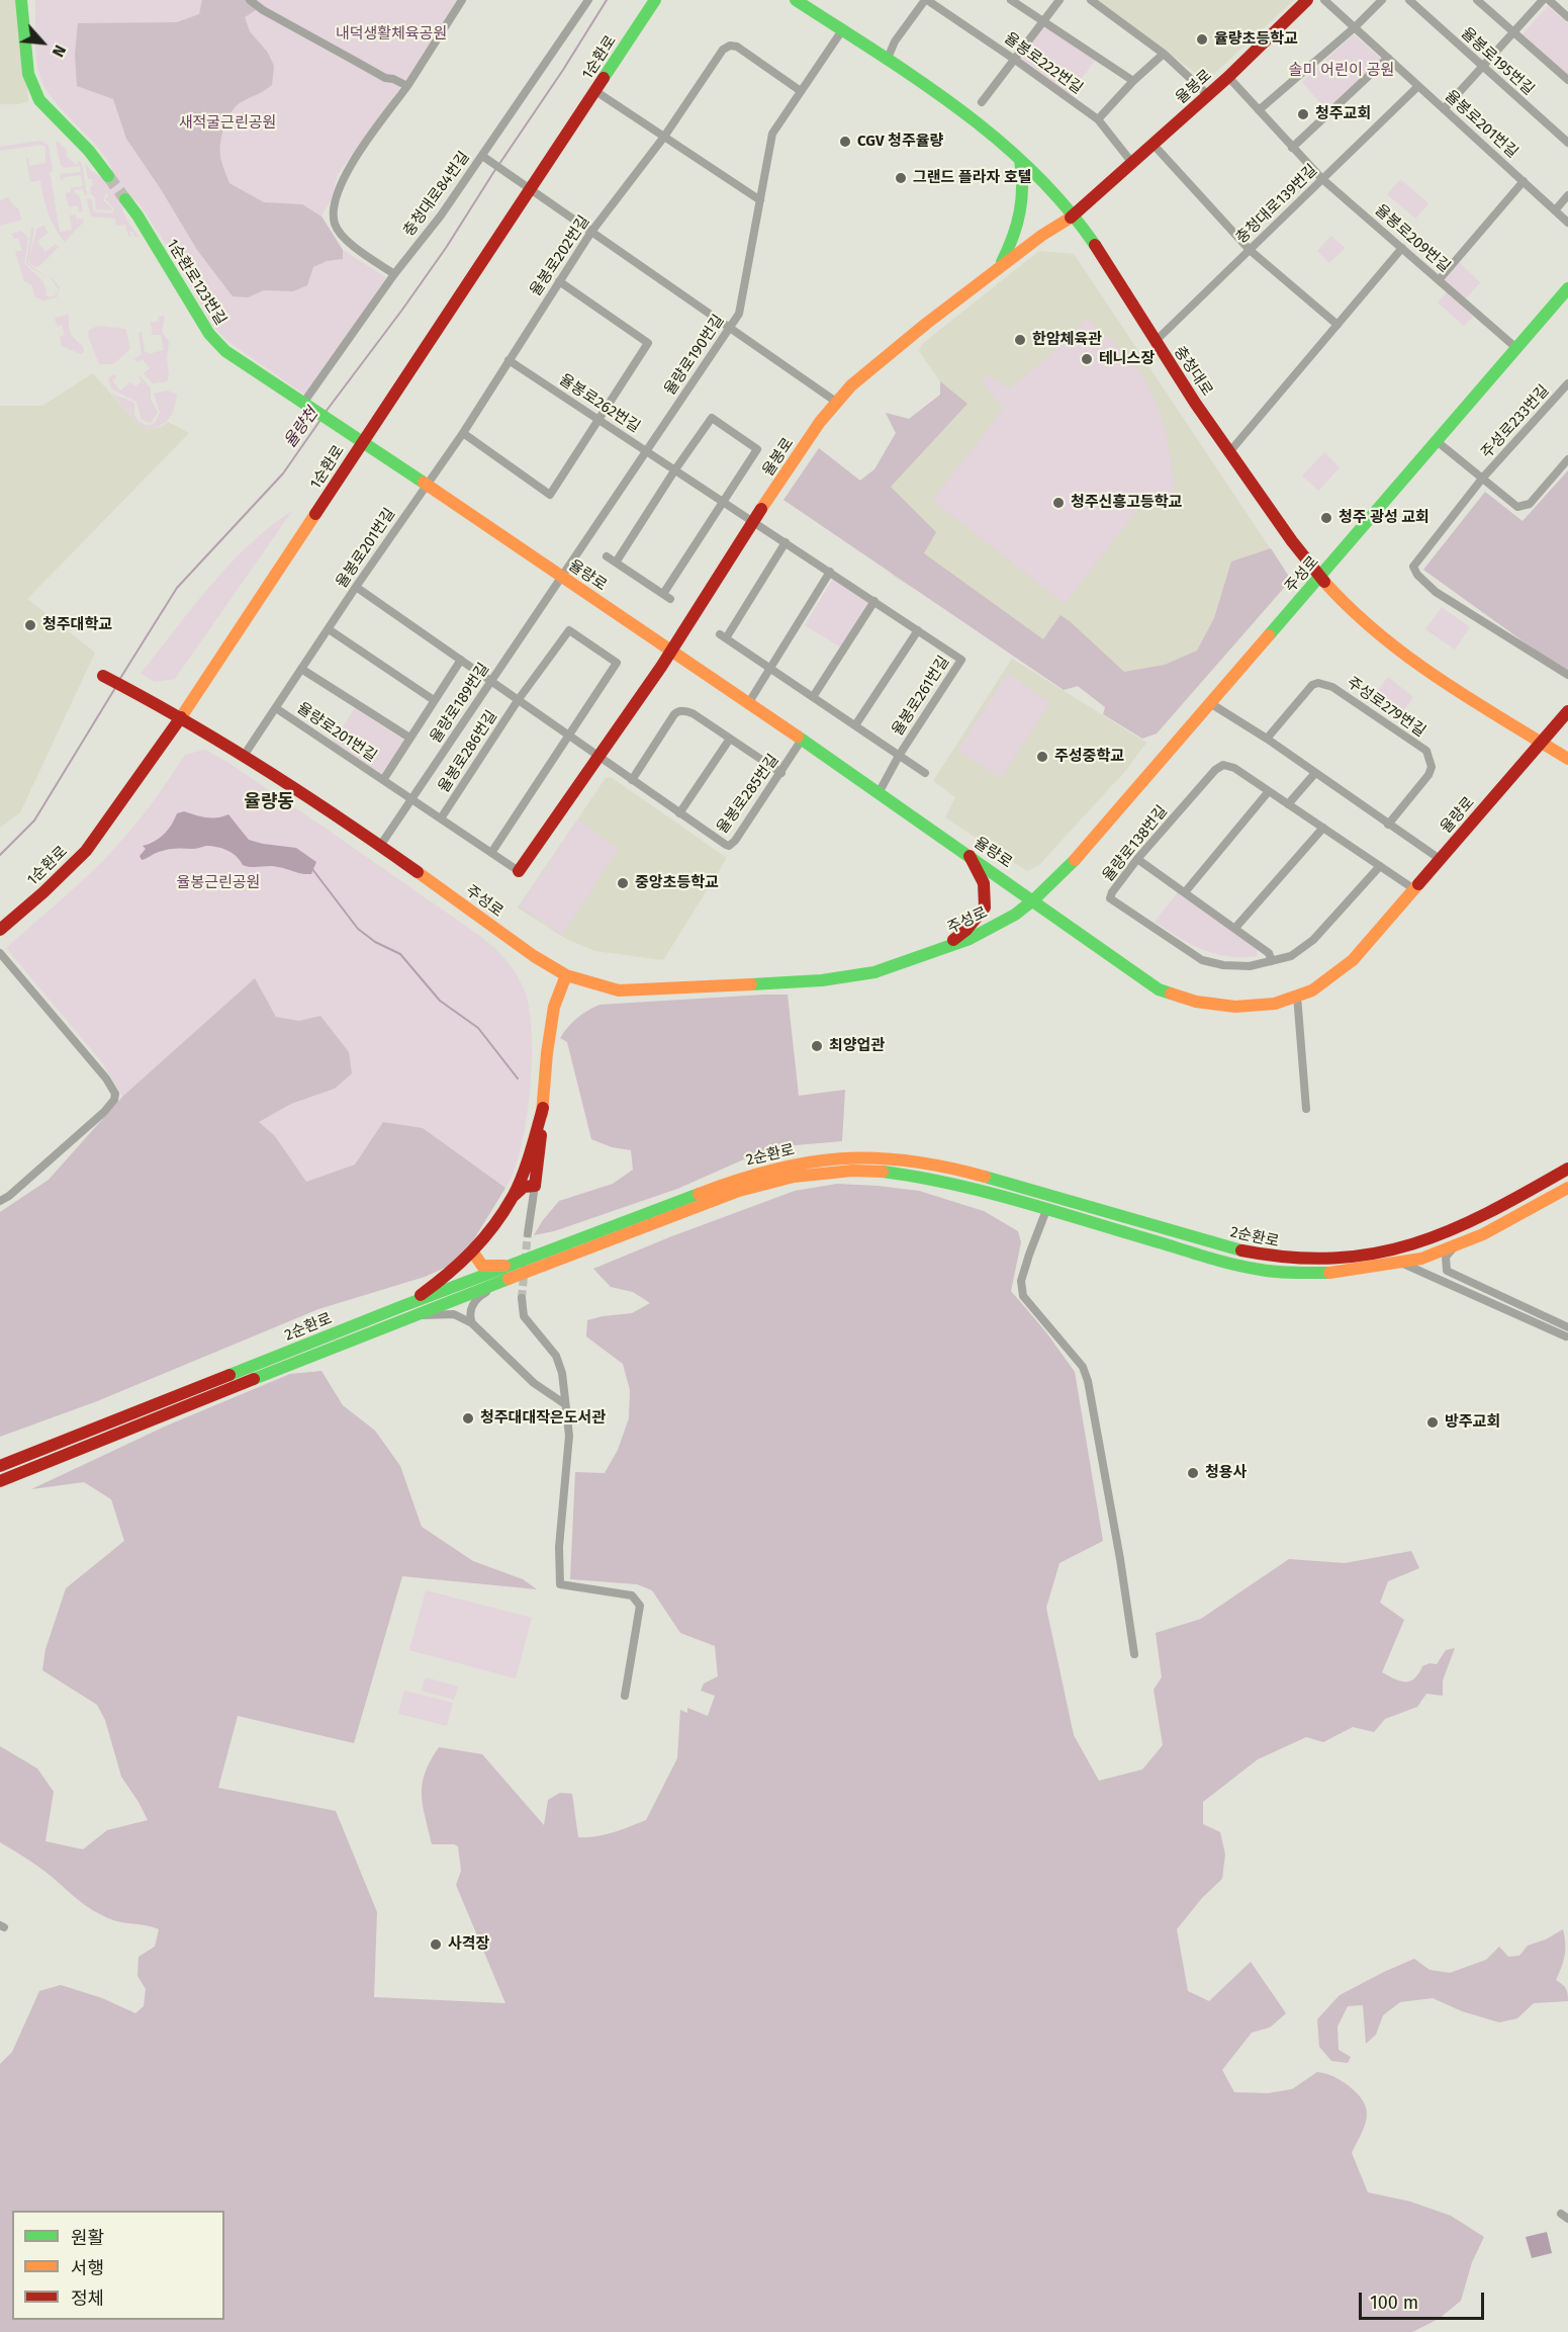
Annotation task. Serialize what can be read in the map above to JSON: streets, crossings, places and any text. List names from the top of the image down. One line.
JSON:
{"streets":{"street":["1순환로","율봉로195번길","율봉로222번길","율봉로","율봉로201번길","충청대로84번길","충청대로139번길","율봉로209번길","율봉로202번길","1순환로123번길","율량로190번길","충청대로","율봉로262번길","주성로233번길","주성로","율량로","율봉로261번길","율량로189번길","주성로279번길","율량로201번길","율봉로286번길","율봉로285번길","율량로138번길","2순환로"]},"crossings":[["1순환로","주성로"],["1순환로","율량로"],["율봉로222번길","율봉로"],["율봉로","율봉로209번길"],["율봉로","충청대로"],["율봉로","율봉로262번길"],["율봉로","율량로"],["율봉로","율봉로261번길"],["율봉로","율량로201번길"],["율봉로","율봉로285번길"],["율봉로201번길","충청대로139번길"],["율봉로201번길","율봉로202번길"],["율봉로201번길","주성로"],["율봉로201번길","율량로"],["율봉로201번길","율량로201번길"],["충청대로84번길","1순환로123번길"],["충청대로139번길","율봉로209번길"],["충청대로139번길","충청대로"],["율봉로209번길","주성로"],["율봉로202번길","율량로190번길"],["율봉로202번길","율봉로262번길"],["율봉로202번길","율량로"],["1순환로123번길","율량로"],["율량로190번길","충청대로"],["율량로190번길","율봉로262번길"],["율량로190번길","율량로"],["율량로190번길","율량로189번길"],["충청대로","주성로"],["충청대로","율량로"],["율봉로262번길","율봉로261번길"],["주성로","율량로"],["주성로","율량로189번길"],["율량로","율봉로261번길"],["율량로","율량로189번길"],["율량로","율봉로285번길"],["율량로","율량로138번길"],["율량로189번길","율량로201번길"],["율량로201번길","율봉로286번길"]],"districts":["율량동"],"water":["율량천"],"parks":["내덕생활체육공원","솔미 어린이 공원","새적굴근린공원","율봉근린공원"],"places":["율량초등학교","청주교회","CGV 청주율량","그랜드 플라자 호텔","한암체육관","테니스장","청주신흥고등학교","청주 광성 교회","청주대학교","주성중학교","중앙초등학교","최양업관","청주대대작은도서관","방주교회","청용사","사격장"],"legend":["원활","서행","정체"],"scale_bar":"100 m","north":"bottom right"}
